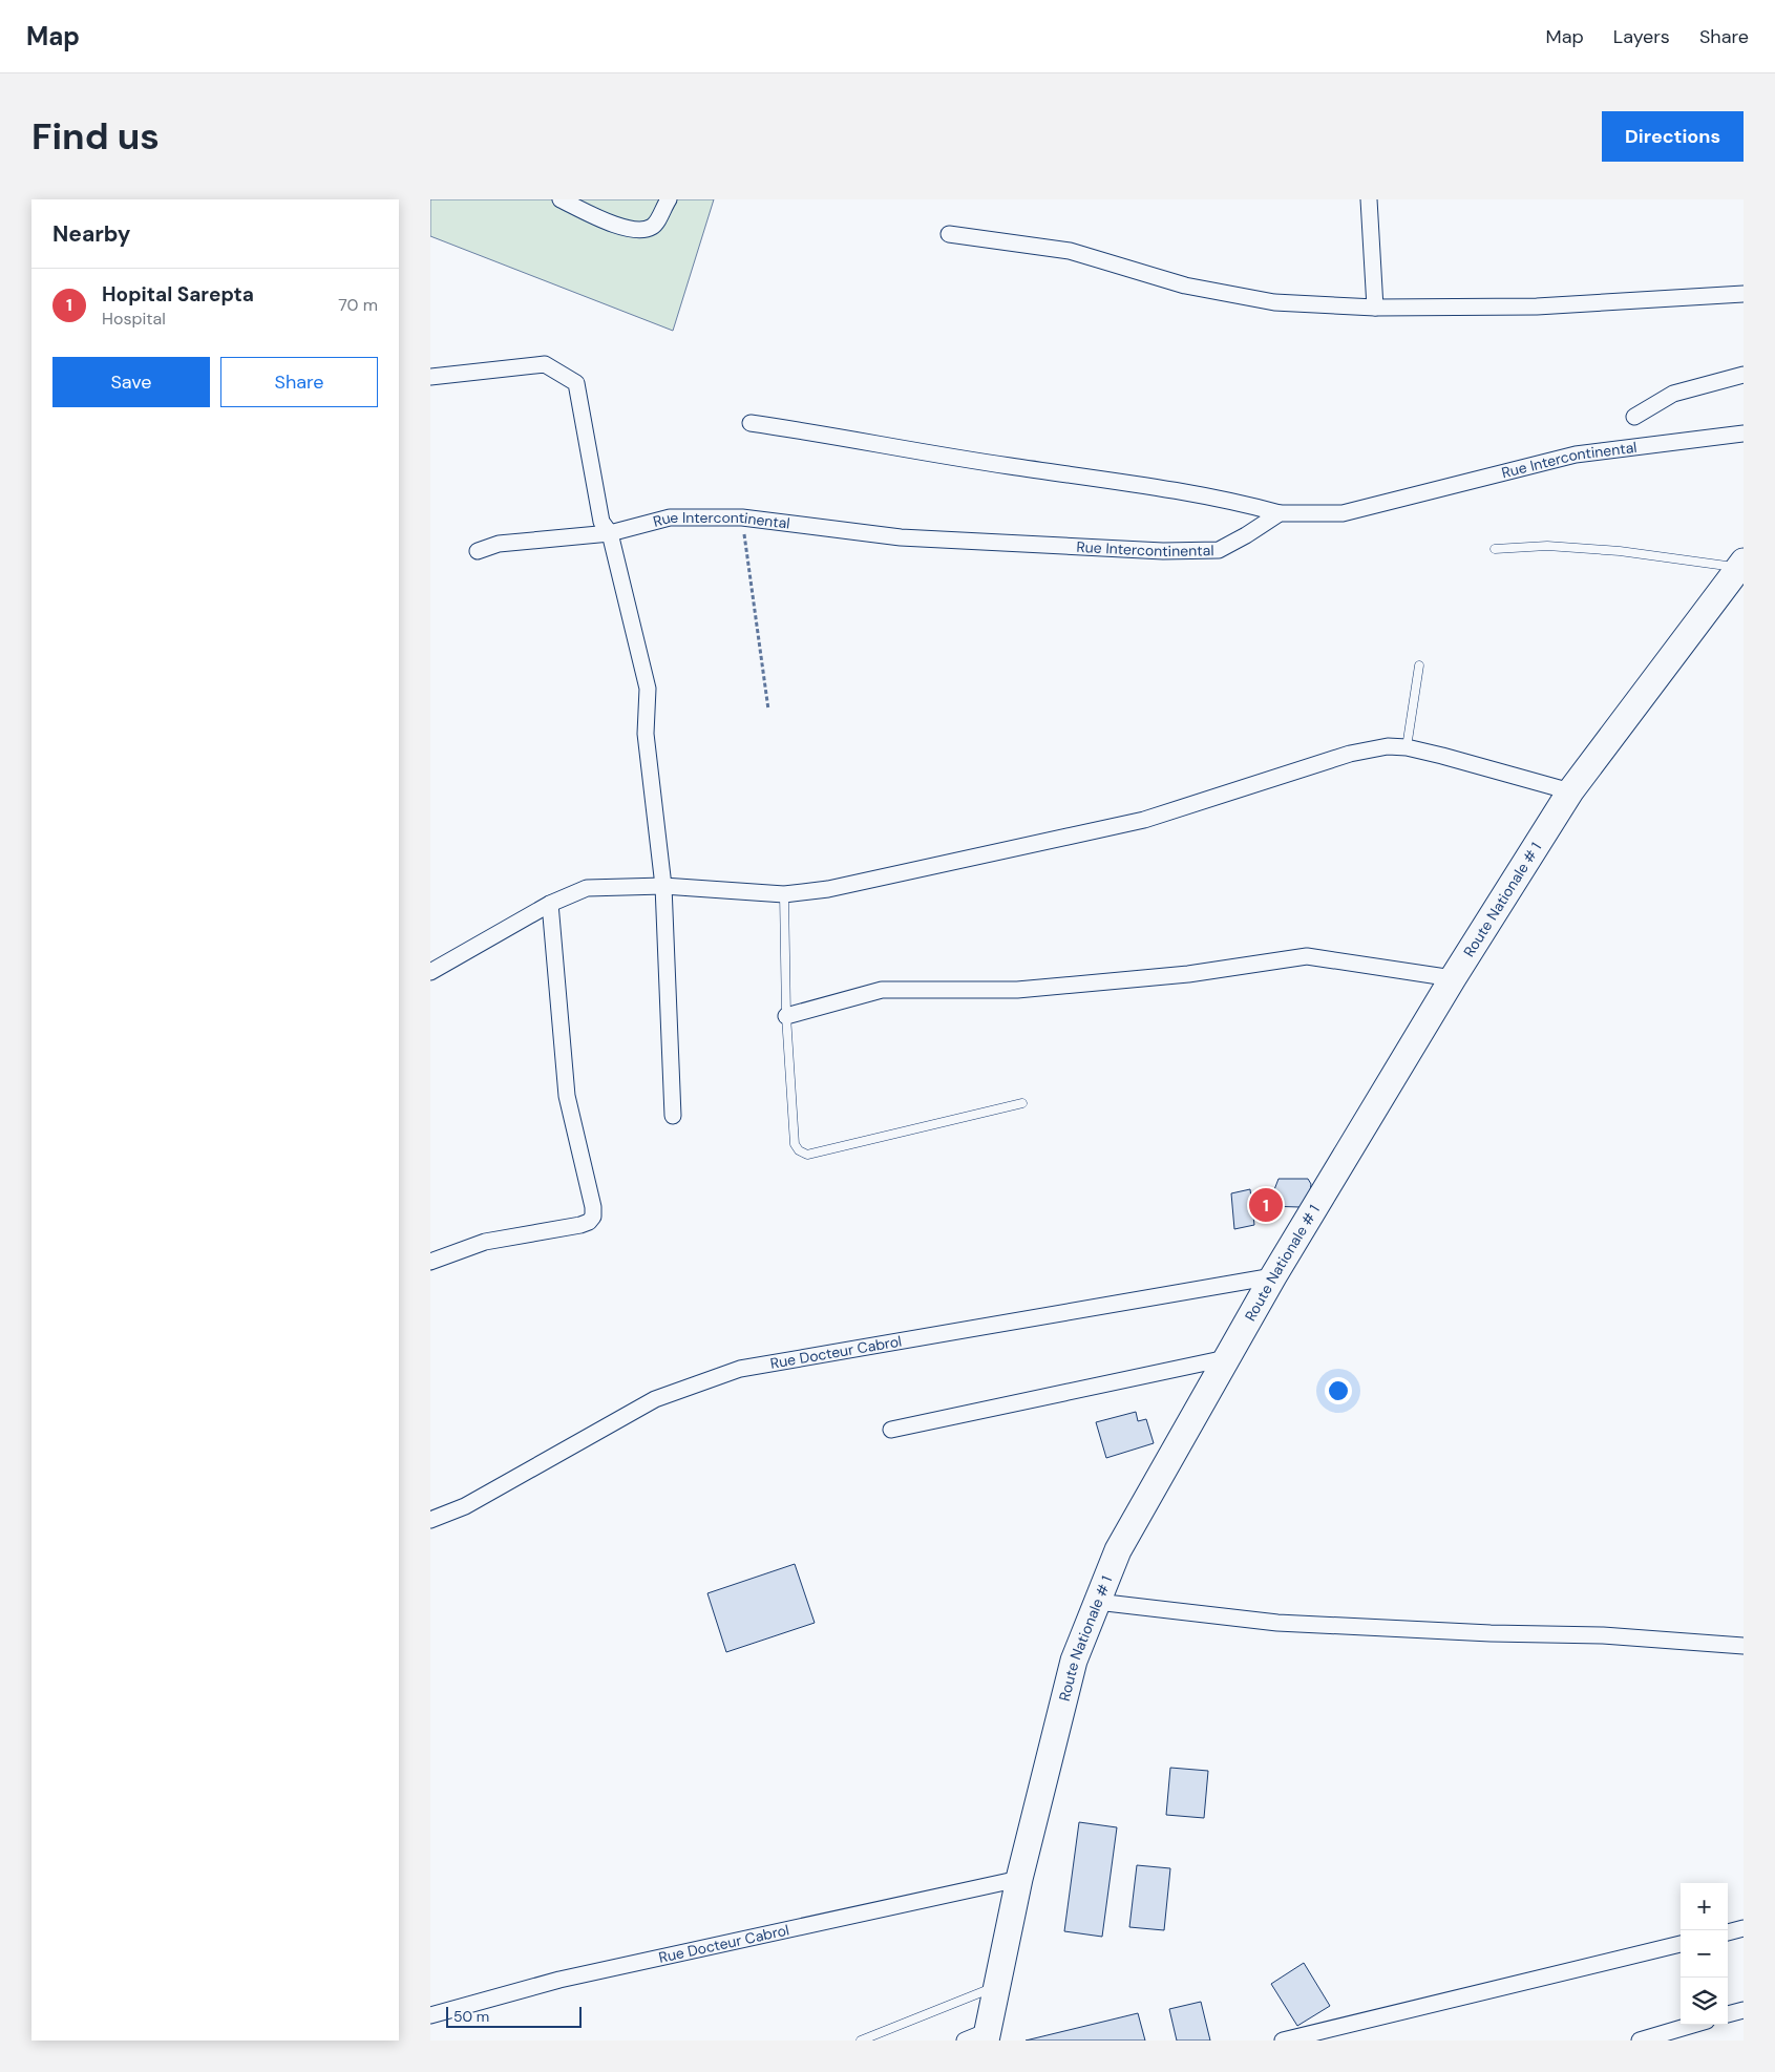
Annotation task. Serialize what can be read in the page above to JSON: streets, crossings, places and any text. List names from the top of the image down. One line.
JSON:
{"streets":{"main road":["Route Nationale # 1"],"street":["Rue Intercontinental","Rue Docteur Cabrol"]},"crossings":[["Route Nationale # 1","Rue Docteur Cabrol"]],"scale_bar":"50 m","page":{"header":"Map","nav":["Map","Layers","Share"],"buttons":["Directions",["Save","Share"]],"title":"Find us","heading":"Nearby","list":[{"mark":"1","name":"Hopital Sarepta","note":"Hospital","value":"70 m"}],"pins":"1","map_buttons":["+","−"],"scale":"50 m"}}
